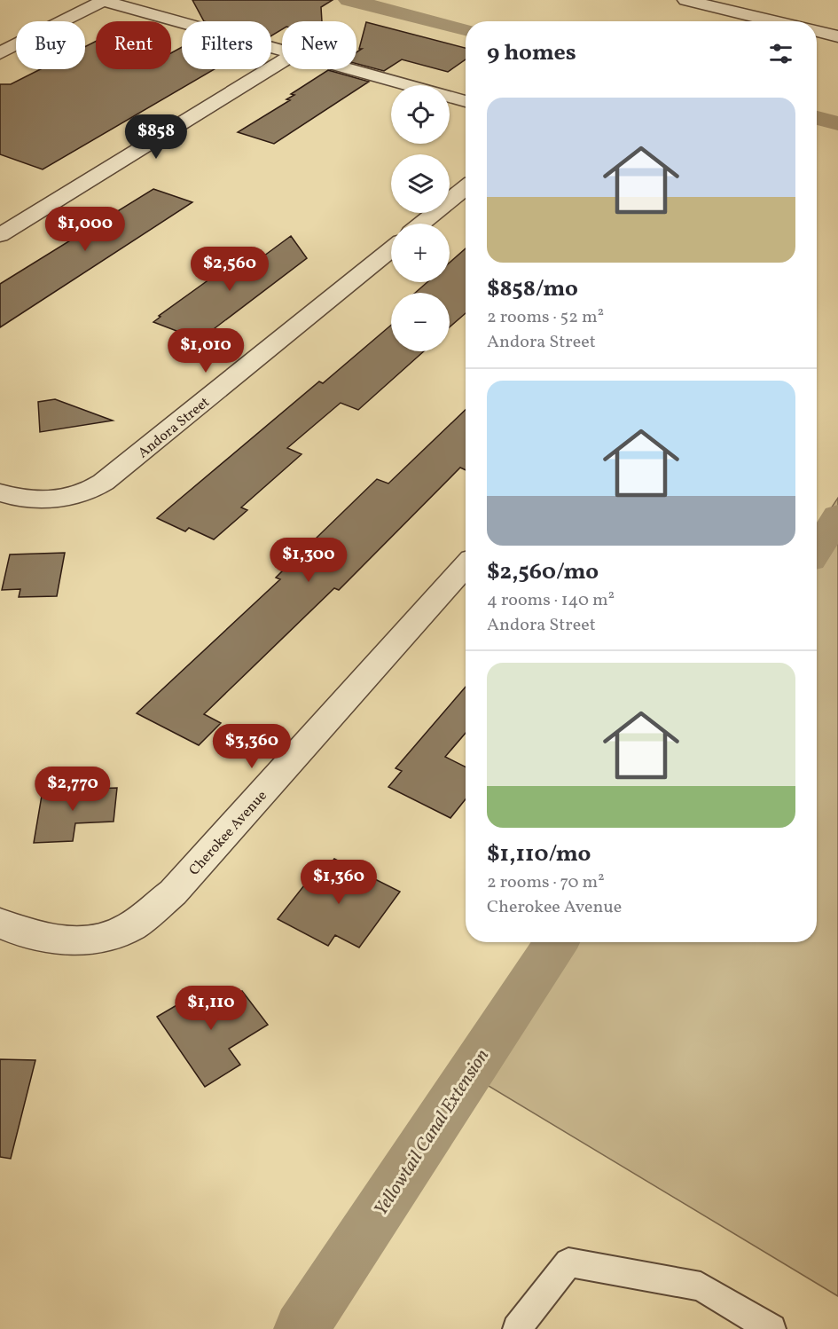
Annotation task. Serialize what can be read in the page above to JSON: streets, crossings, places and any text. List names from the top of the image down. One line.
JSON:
{"streets":{"street":["Andora Street","Cherokee Avenue"]},"water":["Yellowtail Canal Extension"],"page":{"chip":["Buy","Rent","Filters","New"],"heading":"9 homes","map_buttons":["+","−"],"list":[{"name":"$858/mo","note":"2 rooms · 52 m² · Andora Street"},{"name":"$2,560/mo","note":"4 rooms · 140 m² · Andora Street"},{"name":"$1,110/mo","note":"2 rooms · 70 m² · Cherokee Avenue"}],"price":["$858","$1,000","$2,560","$1,010","$1,300","$3,360","$2,770","$1,360","$1,110"]}}
